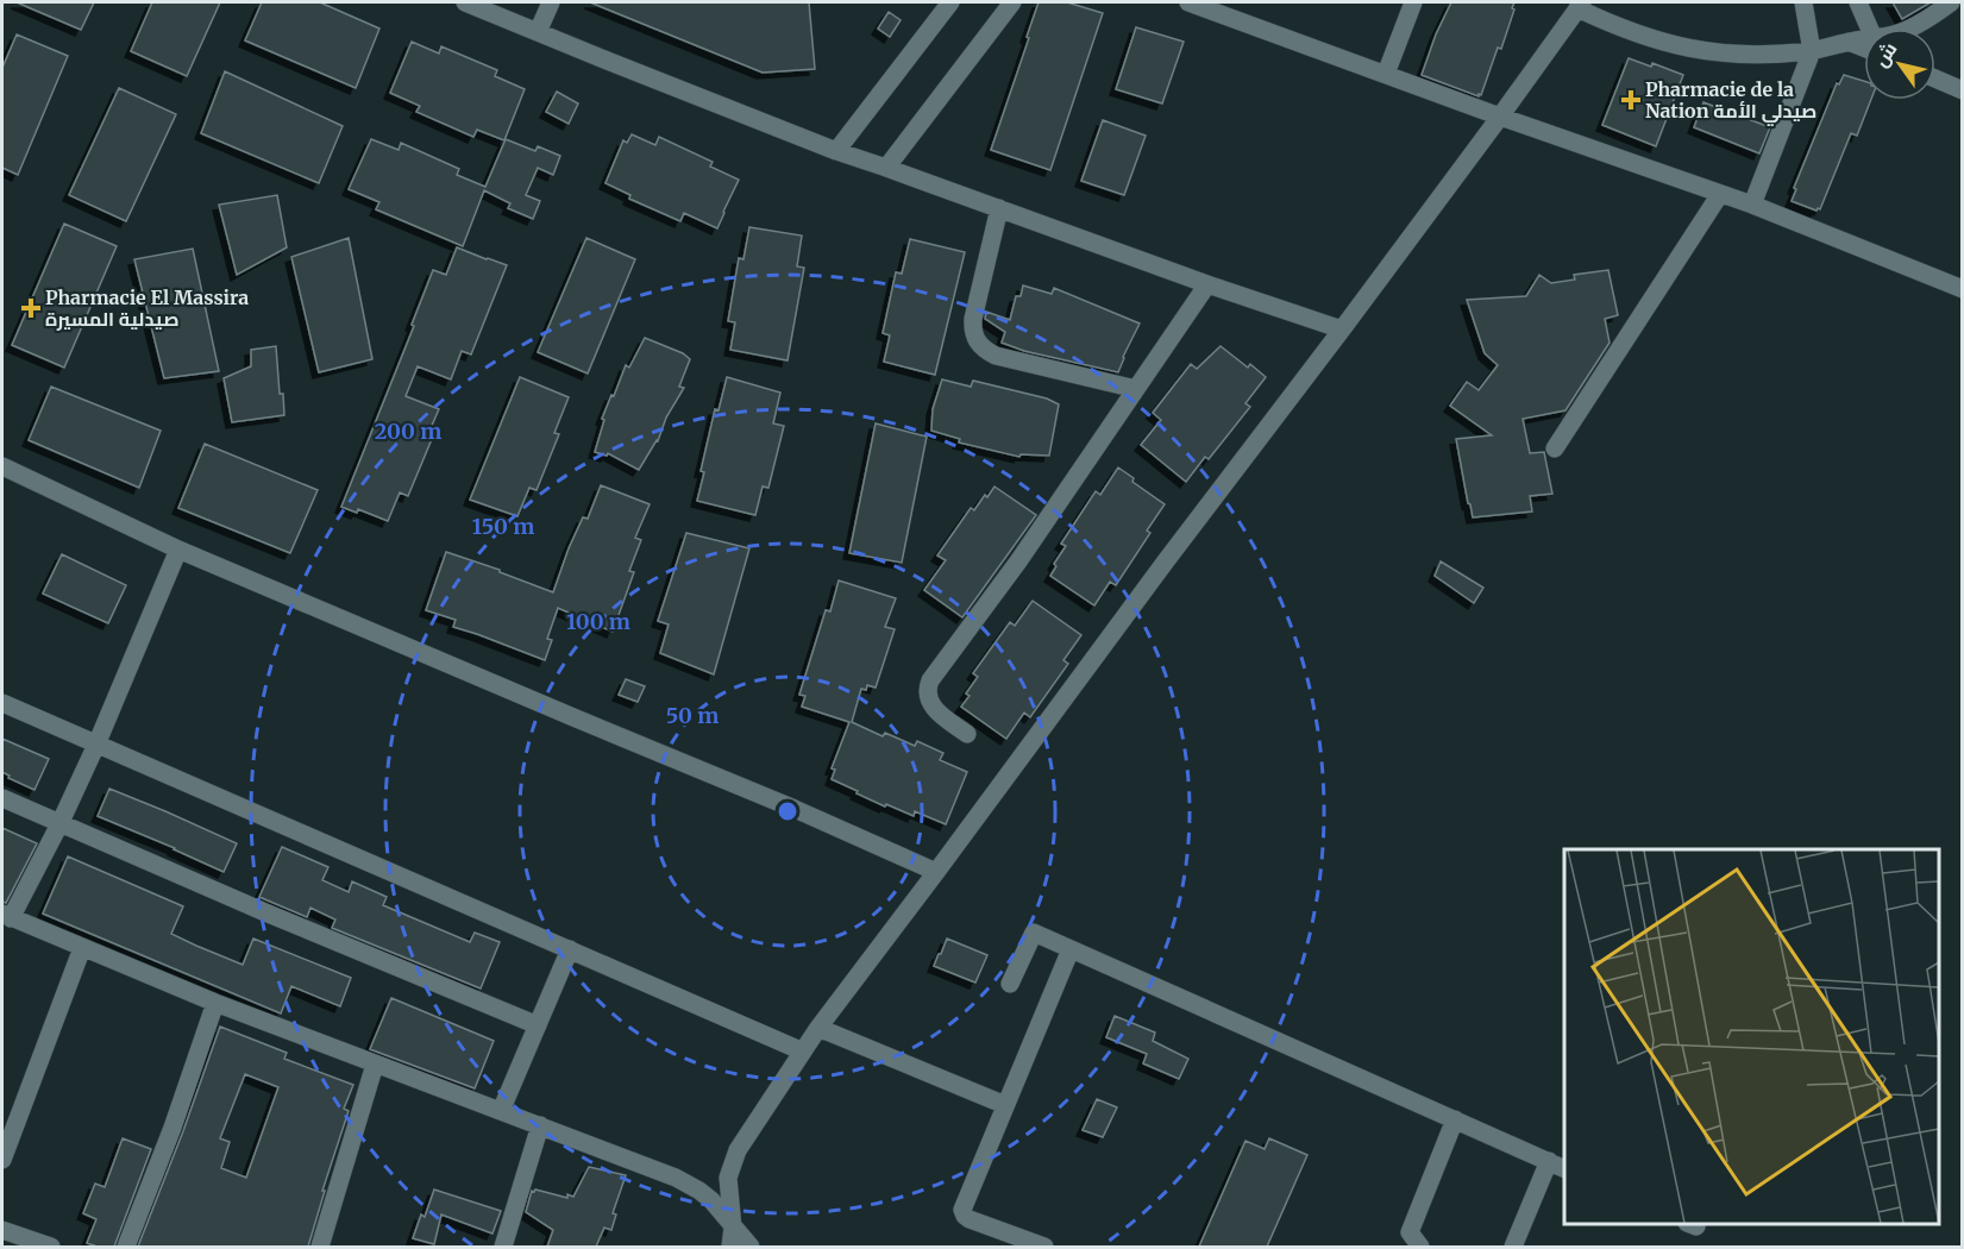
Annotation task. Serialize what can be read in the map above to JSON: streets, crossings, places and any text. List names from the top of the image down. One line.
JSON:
{"places":{"health":["Pharmacie de la Nation صيدلي الأمة","Pharmacie El Massira صيدلية المسيرة"]},"north":"top left","rings":["200 m","150 m","100 m","50 m"]}
